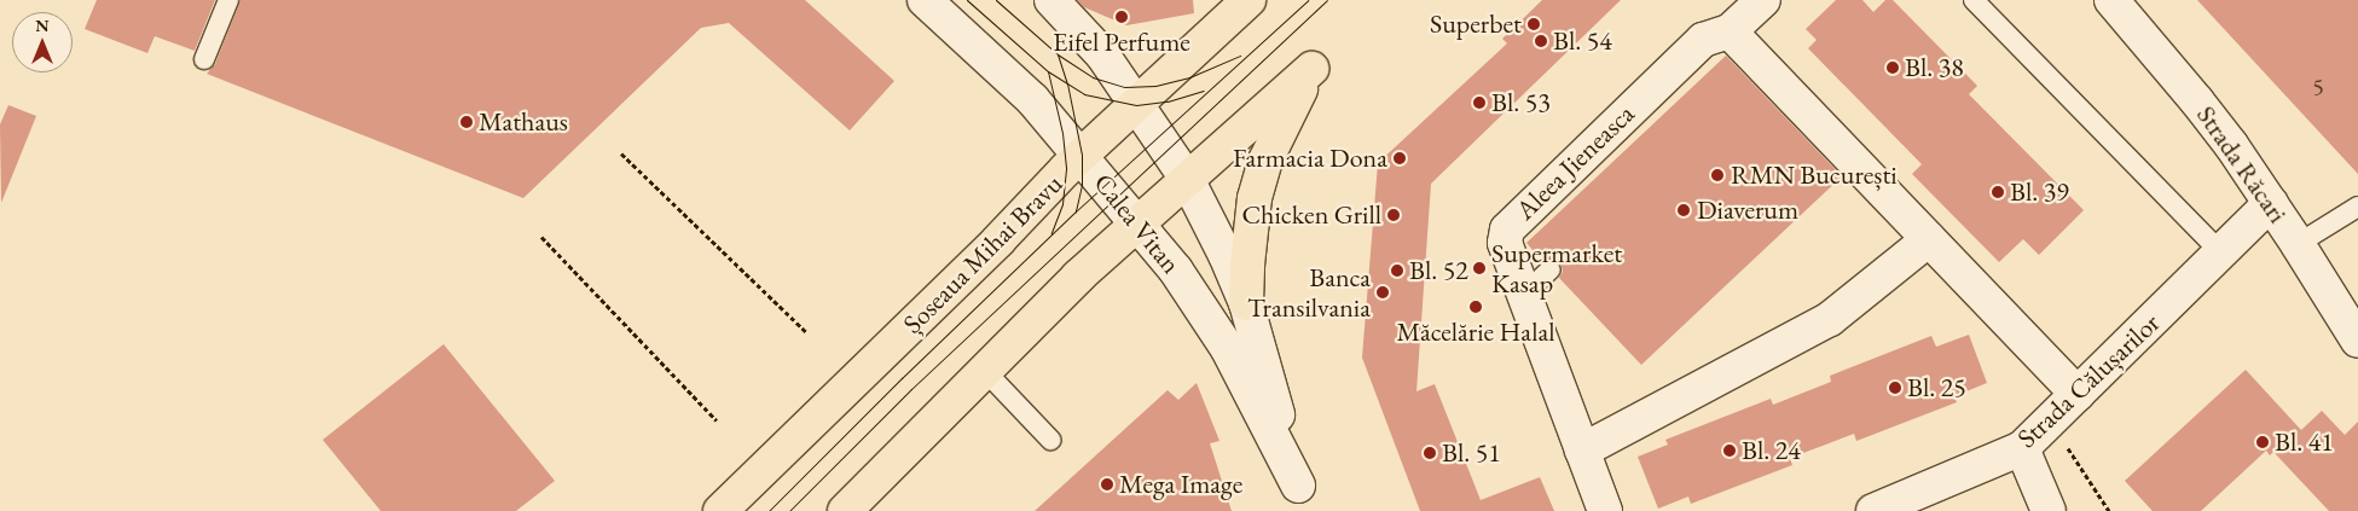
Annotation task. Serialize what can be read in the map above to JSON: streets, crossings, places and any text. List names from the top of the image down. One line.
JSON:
{"streets":{"main road":["Șoseaua Mihai Bravu"],"street":["Aleea Jieneasca","Strada Răcari","Calea Vitan","Strada Călușarilor"]},"crossings":[["Strada Răcari","Strada Călușarilor"],["Calea Vitan","Șoseaua Mihai Bravu"]],"places":["Eifel Perfume","Superbet","Bl. 54","Bl. 38","Bl. 53","Mathaus","Farmacia Dona","RMN București","Bl. 39","Diaverum","Chicken Grill","Supermarket Kasap","Bl. 52","Banca Transilvania","Măcelărie Halal","Bl. 25","Bl. 41","Bl. 24","Bl. 51","Mega Image"],"house_numbers":["5"],"north":"top"}
